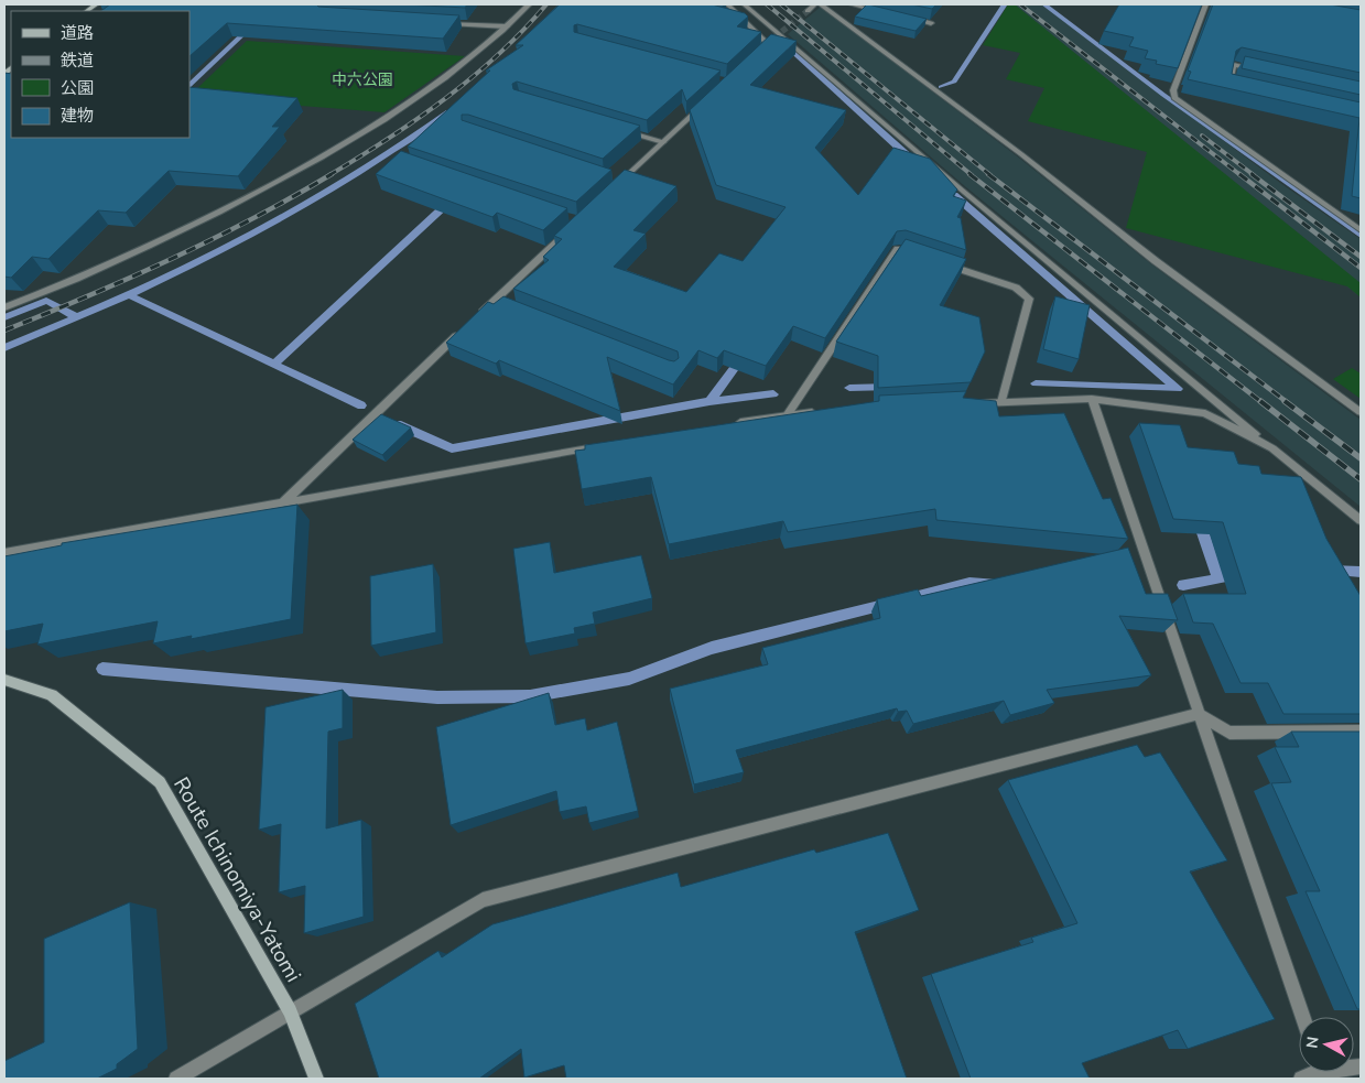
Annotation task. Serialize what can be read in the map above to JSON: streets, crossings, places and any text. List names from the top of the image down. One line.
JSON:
{"streets":{"main road":["Route Ichinomiya-Yatomi"]},"parks":["中六公園"],"legend":["道路","鉄道","公園","建物"],"north":"left"}
